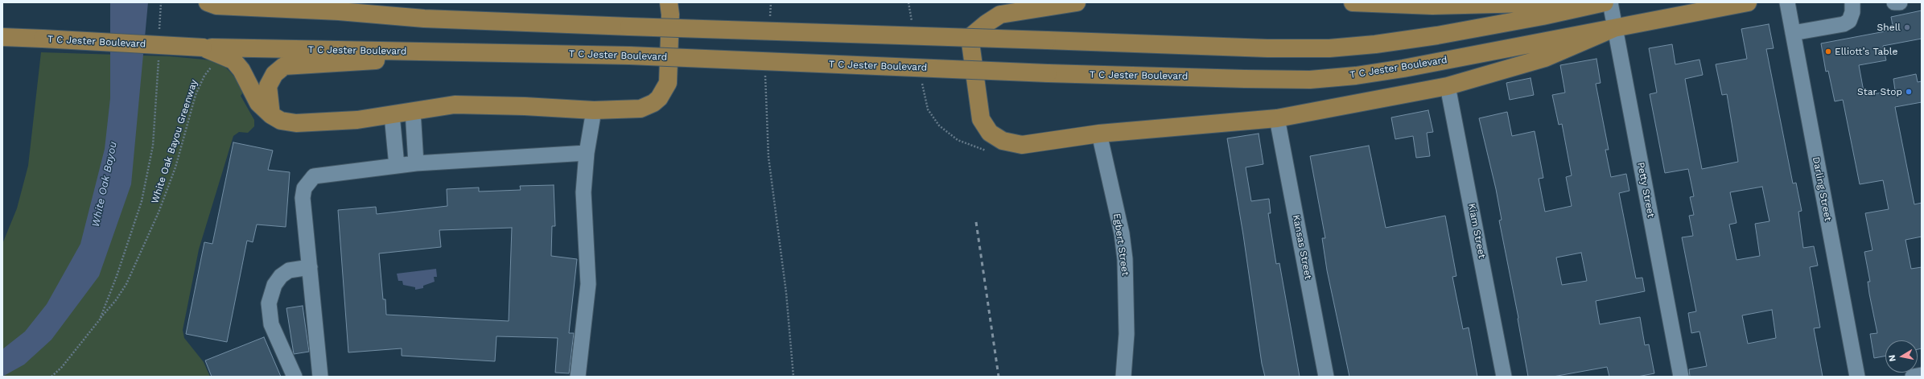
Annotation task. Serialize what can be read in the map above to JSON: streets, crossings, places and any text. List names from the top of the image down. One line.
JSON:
{"streets":{"main road":["T C Jester Boulevard"],"street":["Darling Street","Petty Street","Kiam Street","Egbert Street","Kansas Street"],"path":["White Oak Bayou Greenway"]},"crossings":[["T C Jester Boulevard","Petty Street"]],"water":["White Oak Bayou"],"places":["Shell","Elliott’s Table","Star Stop"],"north":"left"}
